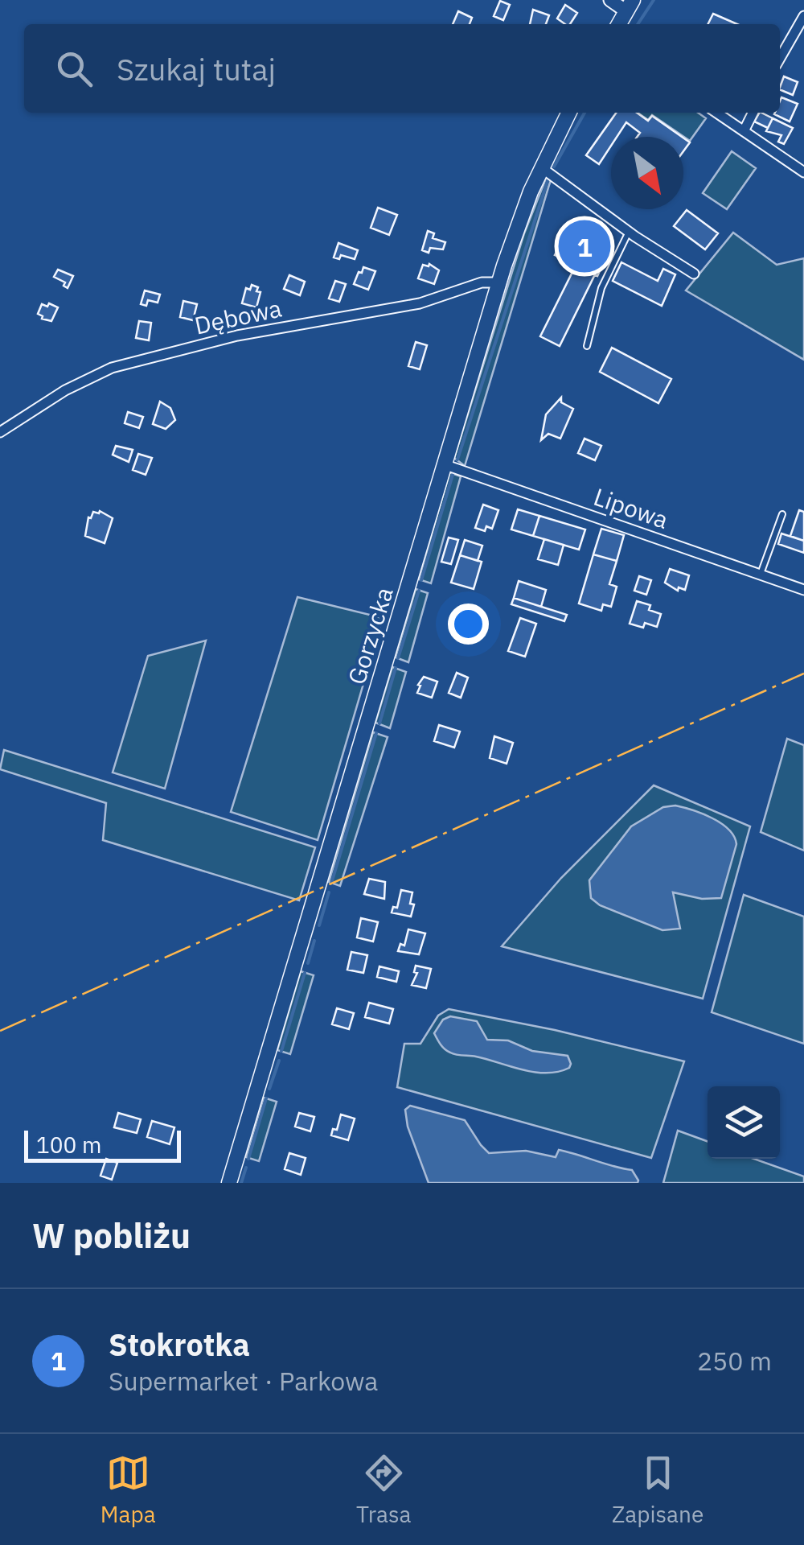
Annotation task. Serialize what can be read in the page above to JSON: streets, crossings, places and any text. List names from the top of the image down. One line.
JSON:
{"streets":{"main road":["Gorzycka"],"street":["Dębowa","Lipowa"]},"crossings":[["Dębowa","Gorzycka"],["Lipowa","Gorzycka"]],"scale_bar":"100 m","north":"bottom right","page":{"search":"Szukaj tutaj","pins":"1","scale":"100 m","heading":"W pobliżu","list":[{"mark":"1","name":"Stokrotka","note":"Supermarket · Parkowa","value":"250 m"}],"nav":["Mapa","Trasa","Zapisane"]}}
